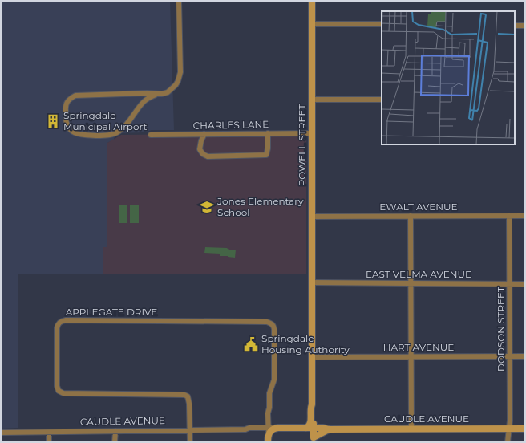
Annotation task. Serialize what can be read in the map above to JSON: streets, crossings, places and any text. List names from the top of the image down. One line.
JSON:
{"streets":{"street":["CHARLES LANE","POWELL STREET","EWALT AVENUE","EAST VELMA AVENUE","APPLEGATE DRIVE","DODSON STREET","HART AVENUE","CAUDLE AVENUE"]},"crossings":[["CHARLES LANE","POWELL STREET"],["POWELL STREET","EWALT AVENUE"],["POWELL STREET","EAST VELMA AVENUE"],["POWELL STREET","HART AVENUE"],["POWELL STREET","CAUDLE AVENUE"],["EWALT AVENUE","DODSON STREET"],["EAST VELMA AVENUE","DODSON STREET"],["APPLEGATE DRIVE","CAUDLE AVENUE"],["DODSON STREET","HART AVENUE"],["DODSON STREET","CAUDLE AVENUE"]],"places":{"building":["Springdale Municipal Airport"],"school or university":["Jones Elementary School"],"public building":["Springdale Housing Authority"]}}
